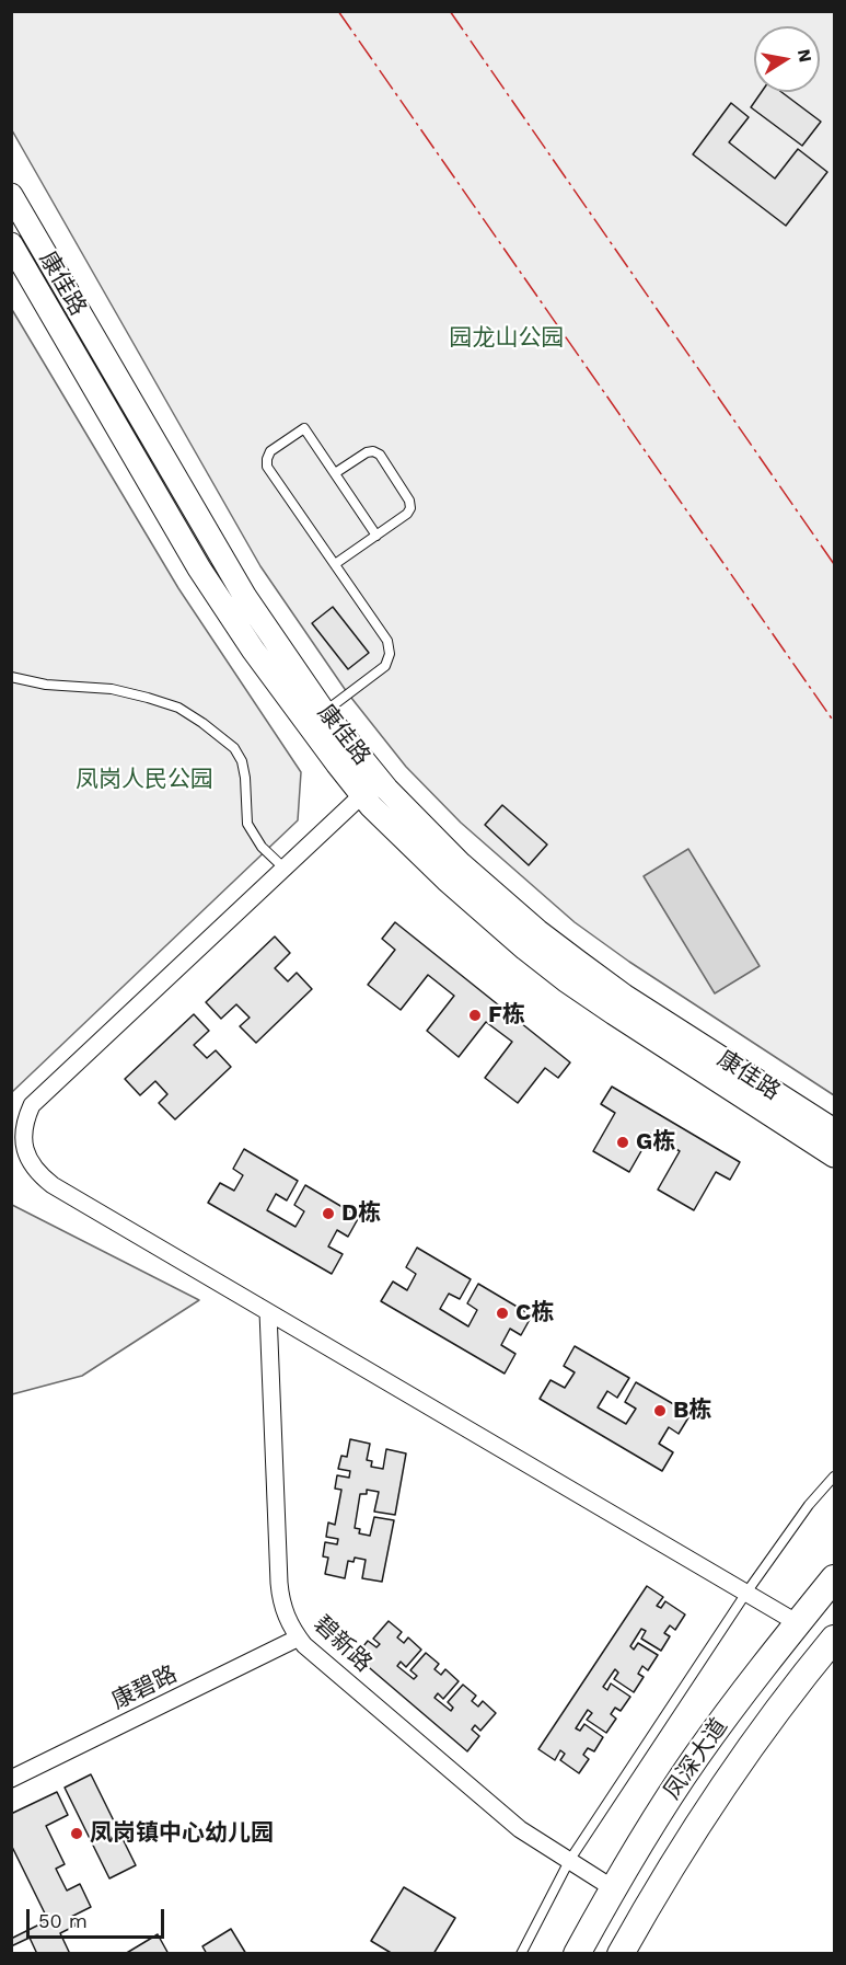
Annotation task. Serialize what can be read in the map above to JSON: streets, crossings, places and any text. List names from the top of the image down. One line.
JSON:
{"streets":{"main road":["凤深大道"],"street":["康佳路","碧新路","康碧路"]},"crossings":[["碧新路","康碧路"],["碧新路","凤深大道"]],"parks":["园龙山公园","凤岗人民公园"],"places":["F栋","G栋","D栋","C栋","B栋","凤岗镇中心幼儿园"],"scale_bar":"50 m","north":"right"}
